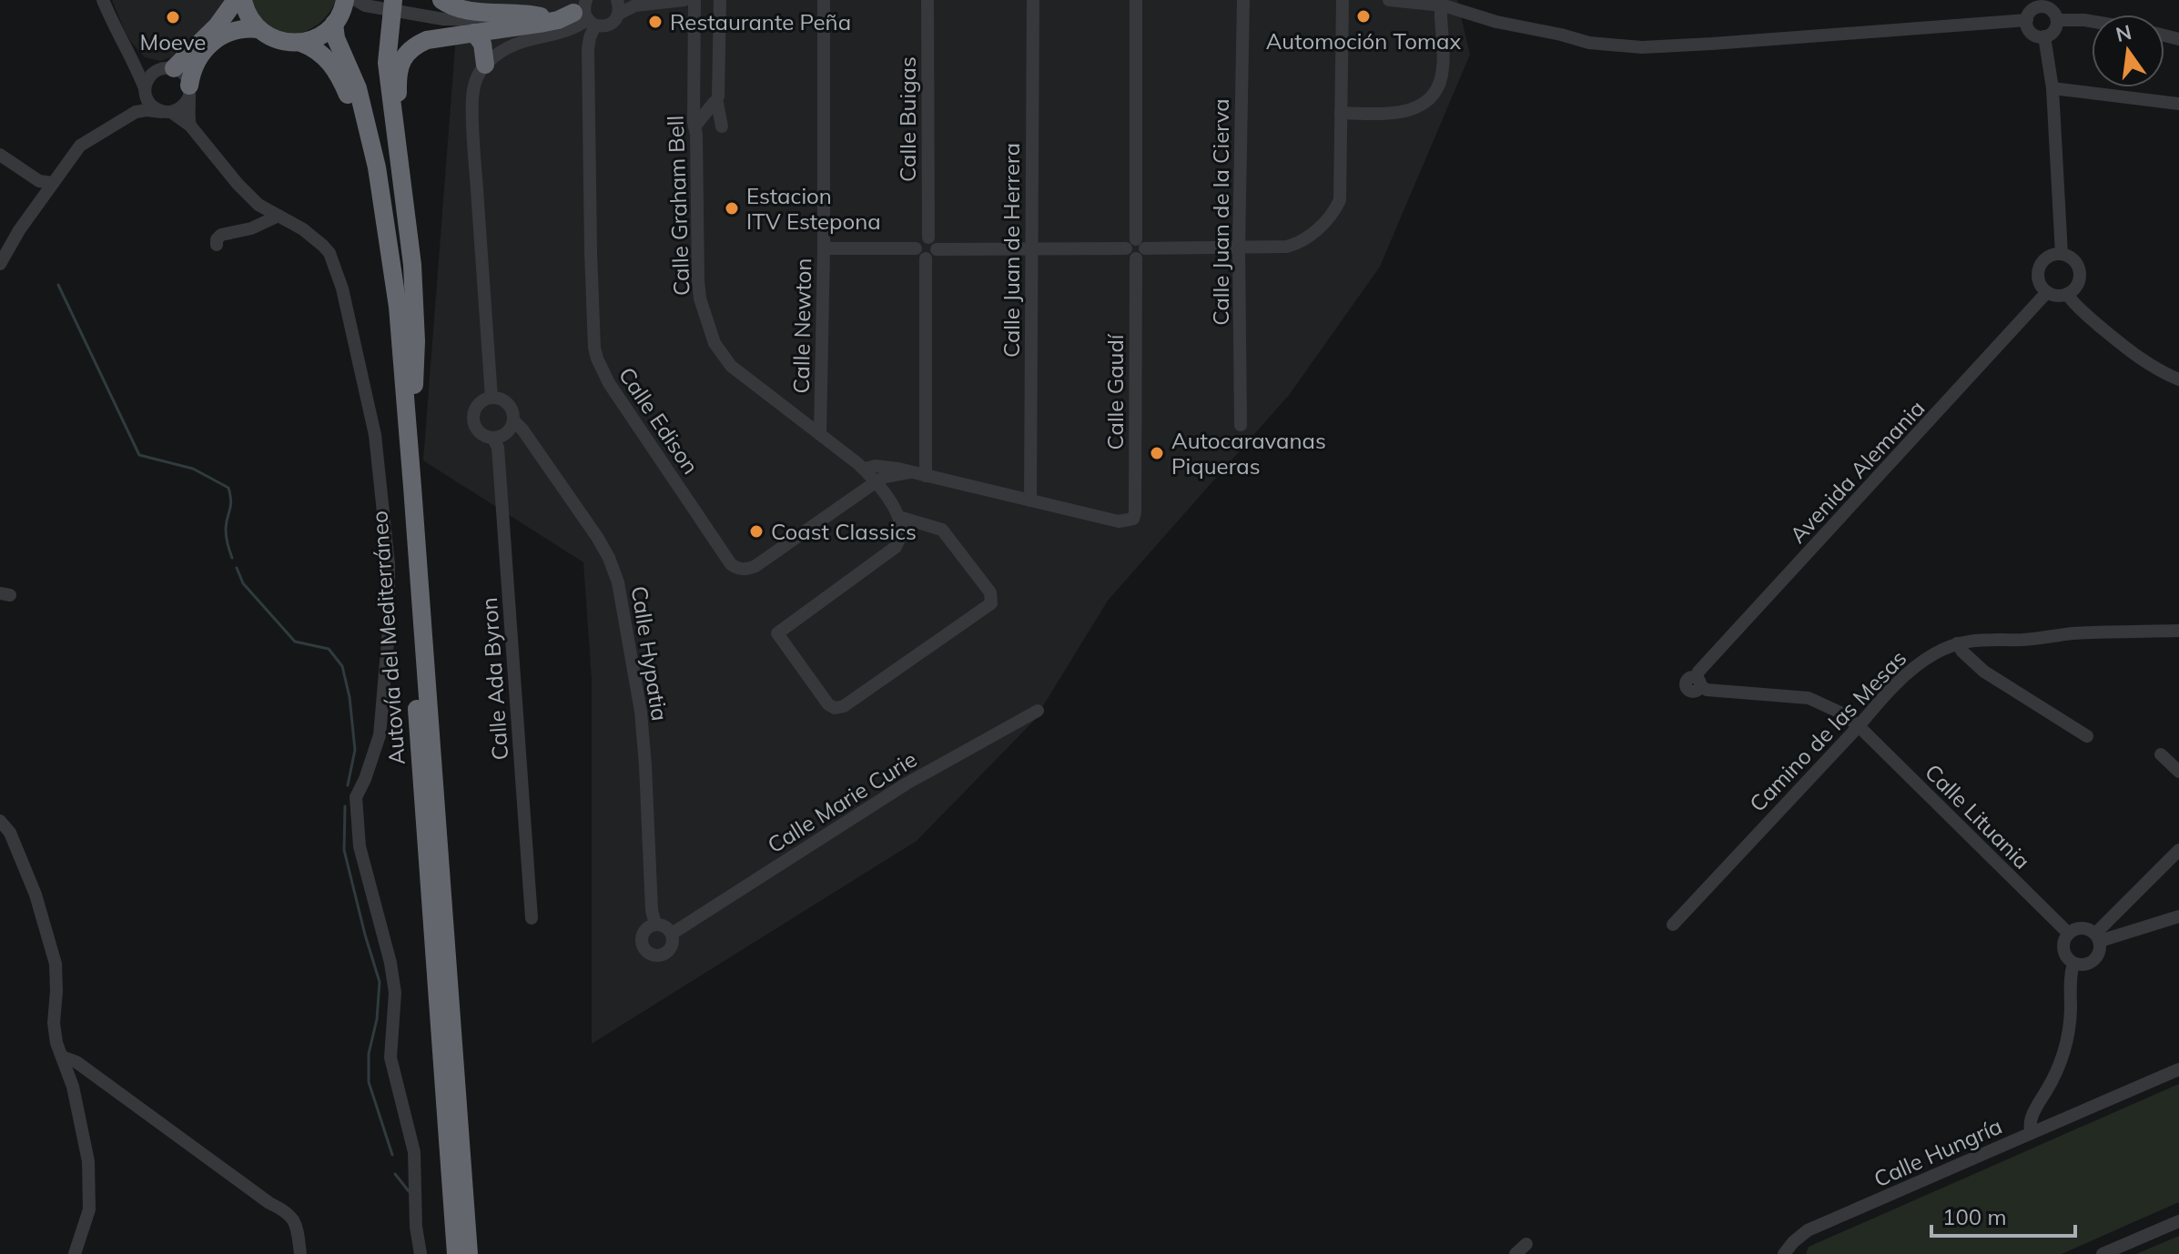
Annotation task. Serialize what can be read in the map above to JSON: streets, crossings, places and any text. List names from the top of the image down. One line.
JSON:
{"streets":{"highway":["Autovía del Mediterráneo"],"street":["Calle Buigas","Calle Graham Bell","Calle Juan de la Cierva","Calle Juan de Herrera","Calle Newton","Calle Gaudí","Calle Edison","Avenida Alemania","Calle Hypatia","Calle Ada Byron","Camino de las Mesas","Calle Marie Curie","Calle Lituania","Calle Hungría"]},"crossings":[["Calle Graham Bell","Calle Newton"],["Calle Graham Bell","Calle Edison"],["Calle Juan de Herrera","Calle Gaudí"],["Avenida Alemania","Calle Lituania"],["Calle Hypatia","Calle Ada Byron"],["Calle Hypatia","Calle Marie Curie"],["Camino de las Mesas","Calle Lituania"],["Calle Lituania","Calle Hungría"]],"places":["Automoción Tomax","Moeve","Restaurante Peña","Estacion ITV Estepona","Autocaravanas Piqueras","Coast Classics"],"scale_bar":"100 m","north":"top"}
